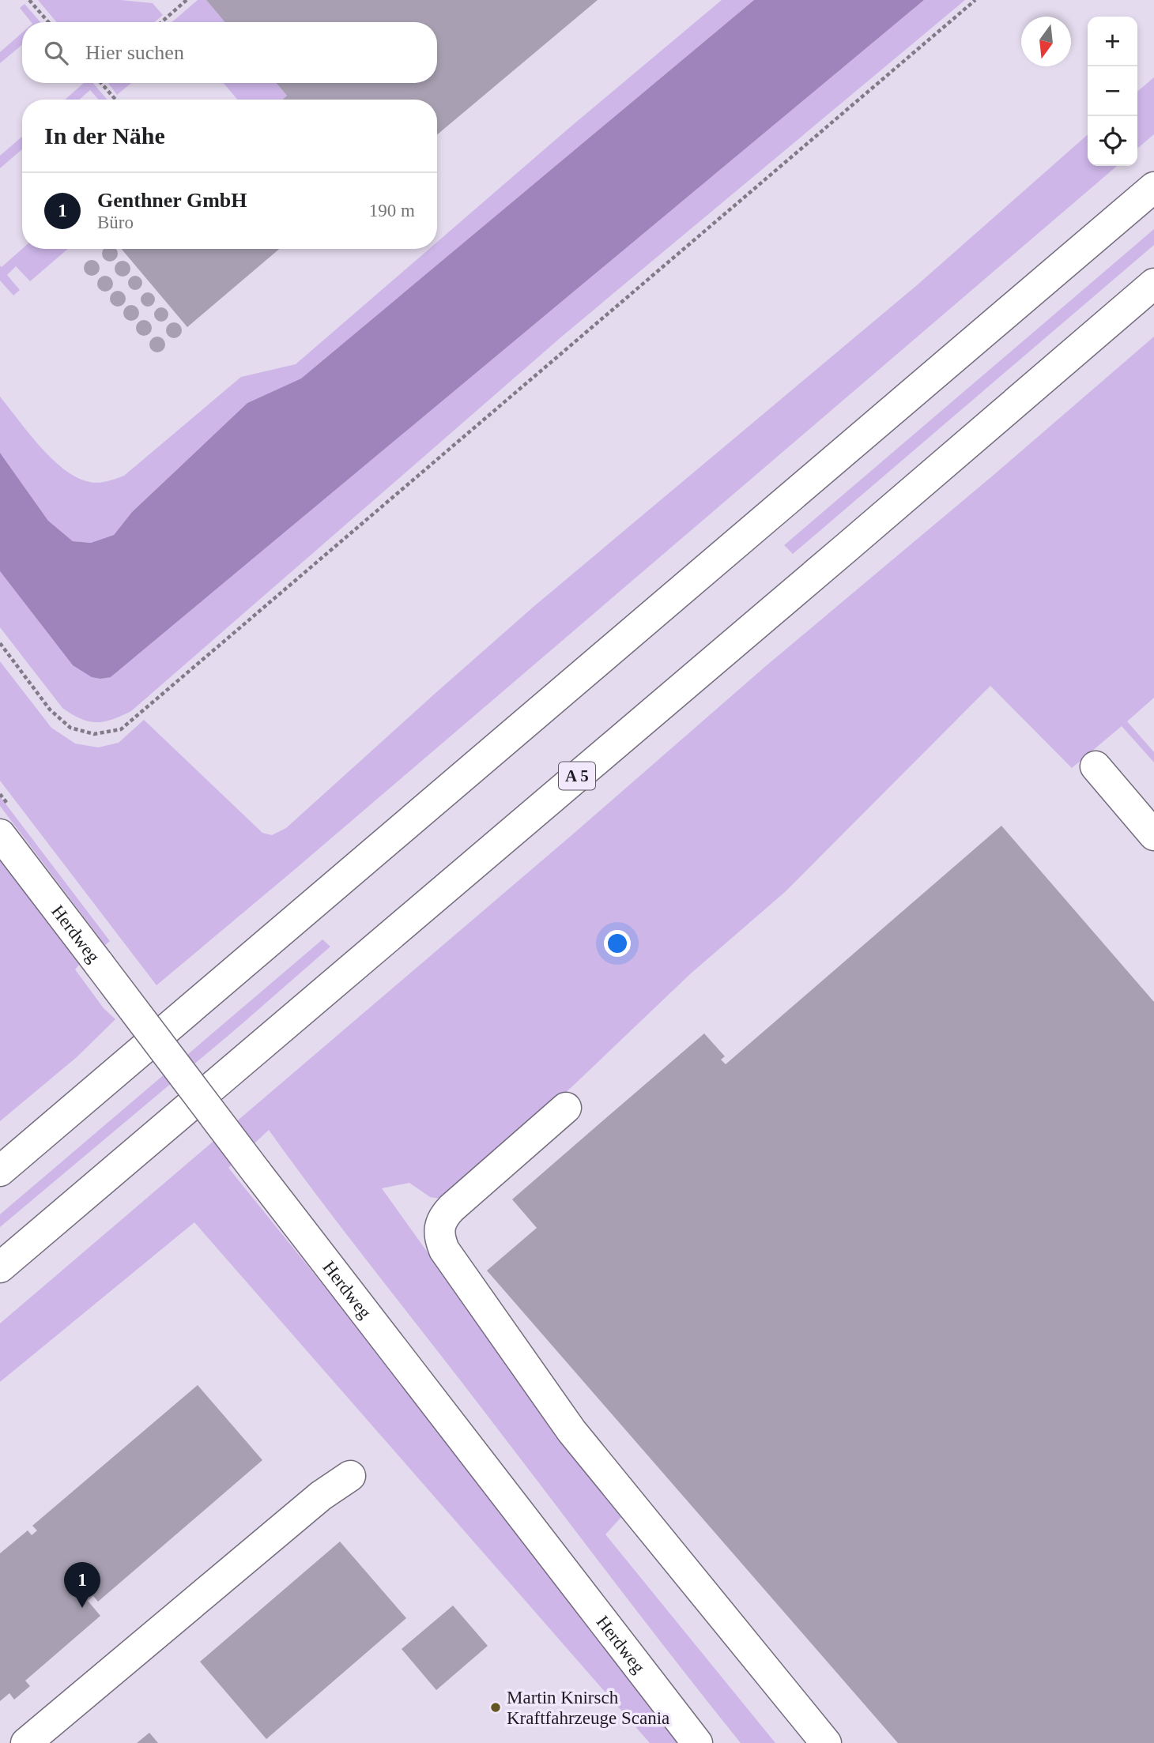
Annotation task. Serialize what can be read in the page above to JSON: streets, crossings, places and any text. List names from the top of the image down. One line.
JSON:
{"streets":{"main road":["A 5","Herdweg"]},"places":["Martin Knirsch Kraftfahrzeuge Scania"],"north":"bottom","page":{"map_buttons":["+","−"],"search":"Hier suchen","heading":"In der Nähe","list":[{"mark":"1","name":"Genthner GmbH","note":"Büro","value":"190 m"}],"pins":"1"}}
